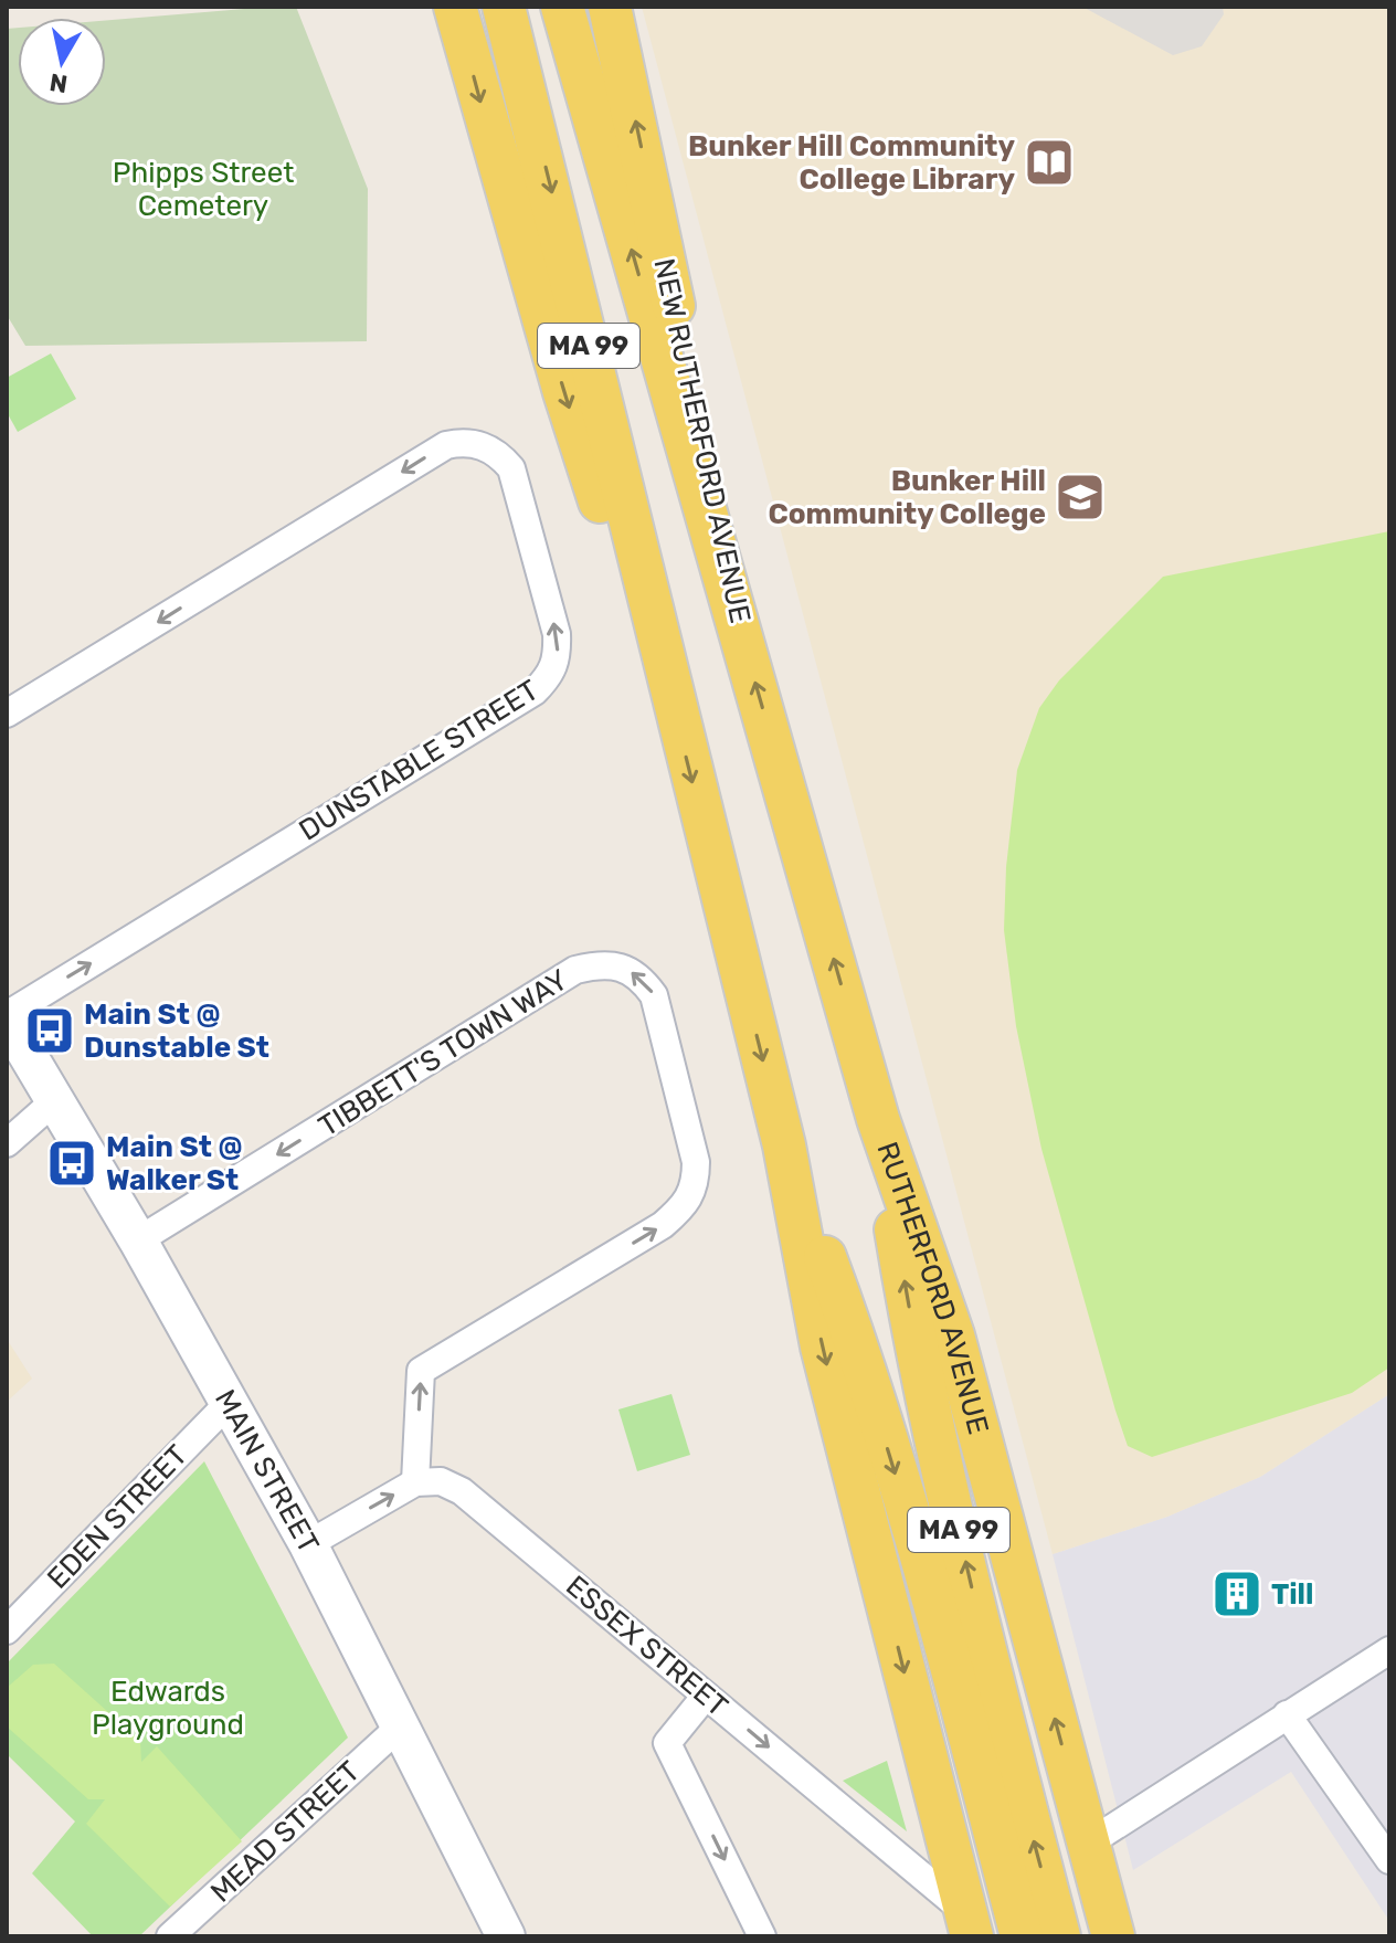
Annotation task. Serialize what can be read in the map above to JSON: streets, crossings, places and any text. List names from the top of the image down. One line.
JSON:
{"streets":{"main road":["MA 99","NEW RUTHERFORD AVENUE","RUTHERFORD AVENUE","MAIN STREET"],"street":["DUNSTABLE STREET","TIBBETT'S TOWN WAY","EDEN STREET","ESSEX STREET","MEAD STREET"]},"crossings":[["MA 99","RUTHERFORD AVENUE"],["NEW RUTHERFORD AVENUE","RUTHERFORD AVENUE"],["DUNSTABLE STREET","MAIN STREET"],["TIBBETT'S TOWN WAY","MAIN STREET"],["TIBBETT'S TOWN WAY","ESSEX STREET"],["MAIN STREET","EDEN STREET"],["MAIN STREET","MEAD STREET"]],"one_way":["ESSEX STREET"],"parks":["Phipps Street Cemetery","Edwards Playground"],"places":{"library":["Bunker Hill Community College Library"],"school or university":["Bunker Hill Community College"],"bus stop":["Main St @ Dunstable St","Main St @ Walker St"],"building":["Till"]},"north":"bottom"}
